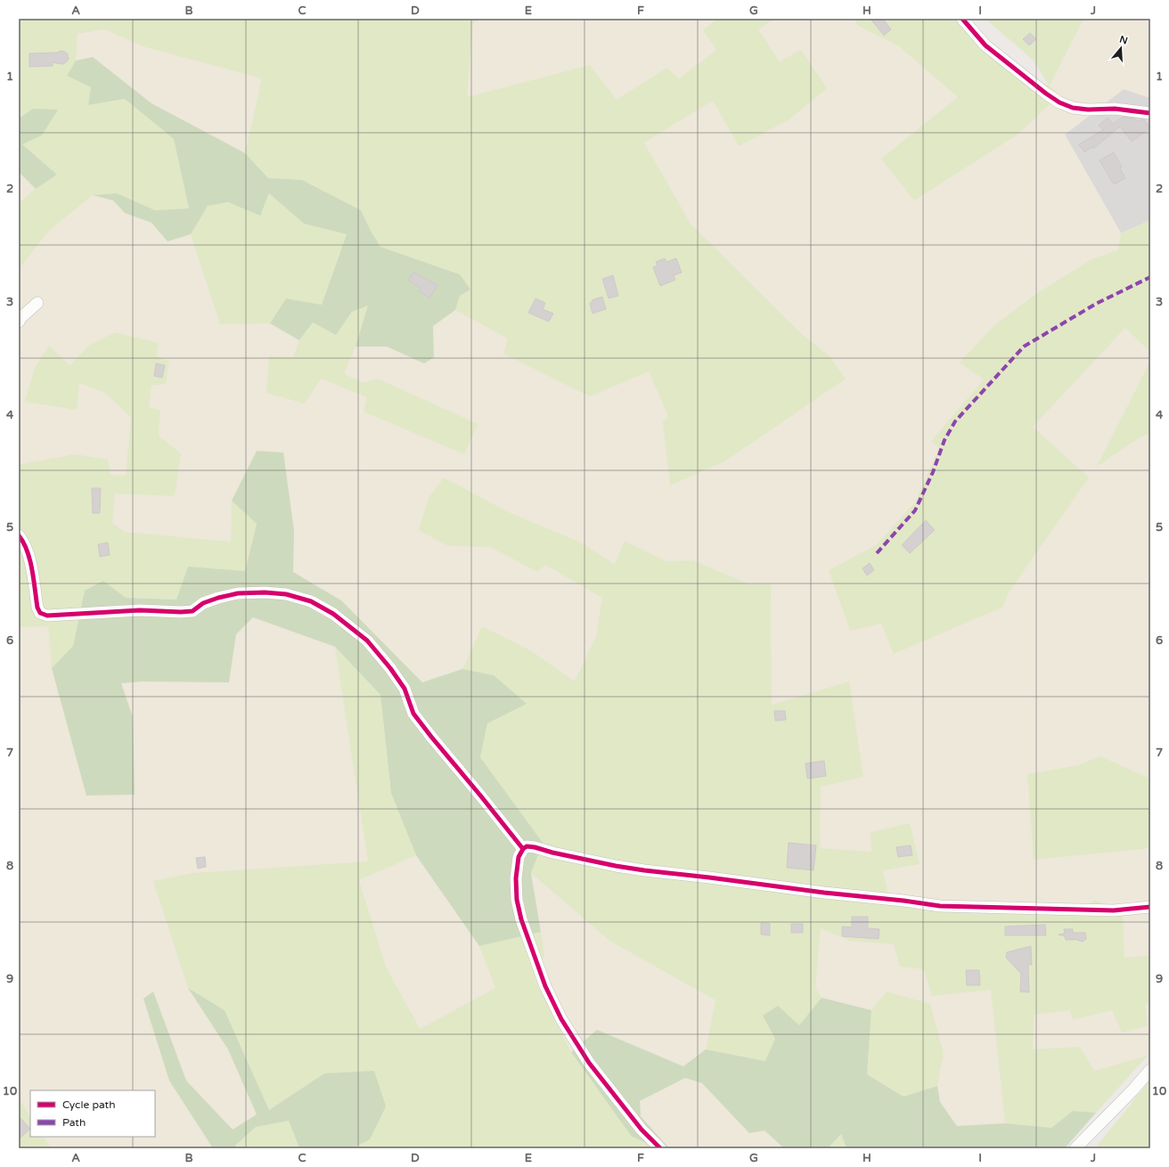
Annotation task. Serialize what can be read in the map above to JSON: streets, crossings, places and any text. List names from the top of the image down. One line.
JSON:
{"legend":["Cycle path","Path"],"north":"top","grid":{"columns":["A","B","C","D","E","F","G","H","I","J"],"rows":["1","2","3","4","5","6","7","8","9","10"]}}
